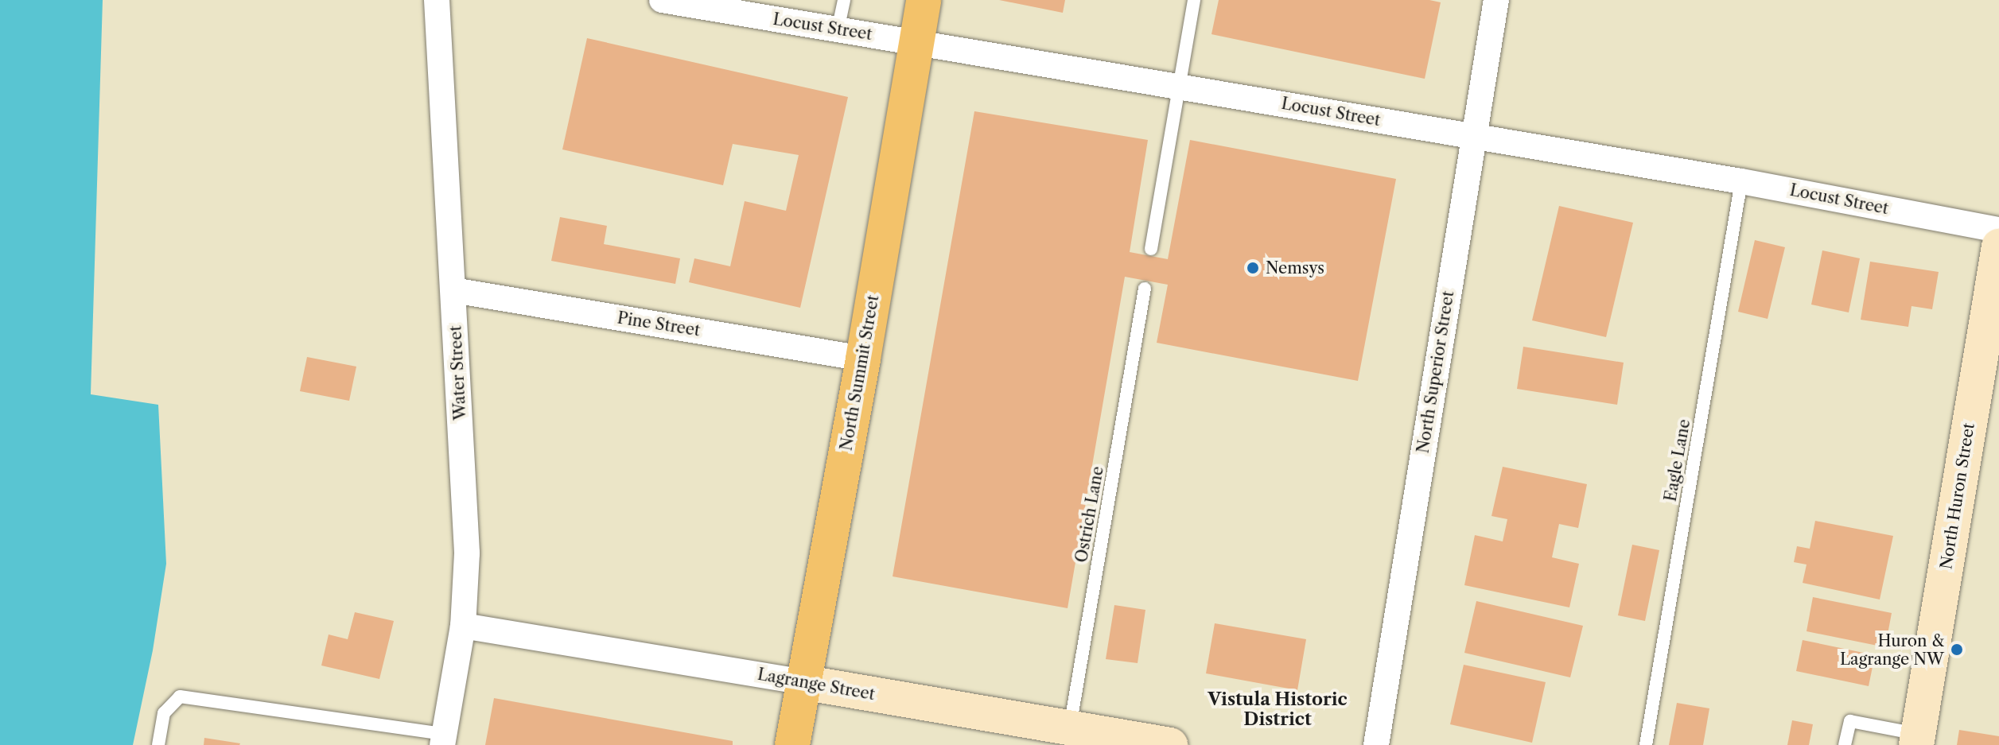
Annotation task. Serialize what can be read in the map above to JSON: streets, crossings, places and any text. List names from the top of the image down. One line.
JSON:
{"streets":{"main road":["North Summit Street"],"street":["Locust Street","Pine Street","North Superior Street","Water Street","North Huron Street","Lagrange Street"],"lane":["Eagle Lane","Ostrich Lane"]},"crossings":[["Locust Street","North Superior Street"],["Locust Street","North Summit Street"],["Locust Street","Eagle Lane"],["Pine Street","Water Street"],["Pine Street","North Summit Street"],["Water Street","Lagrange Street"],["North Summit Street","Lagrange Street"],["Ostrich Lane","Lagrange Street"]],"districts":["Vistula Historic District"],"places":["Nemsys","Huron & Lagrange NW"]}
